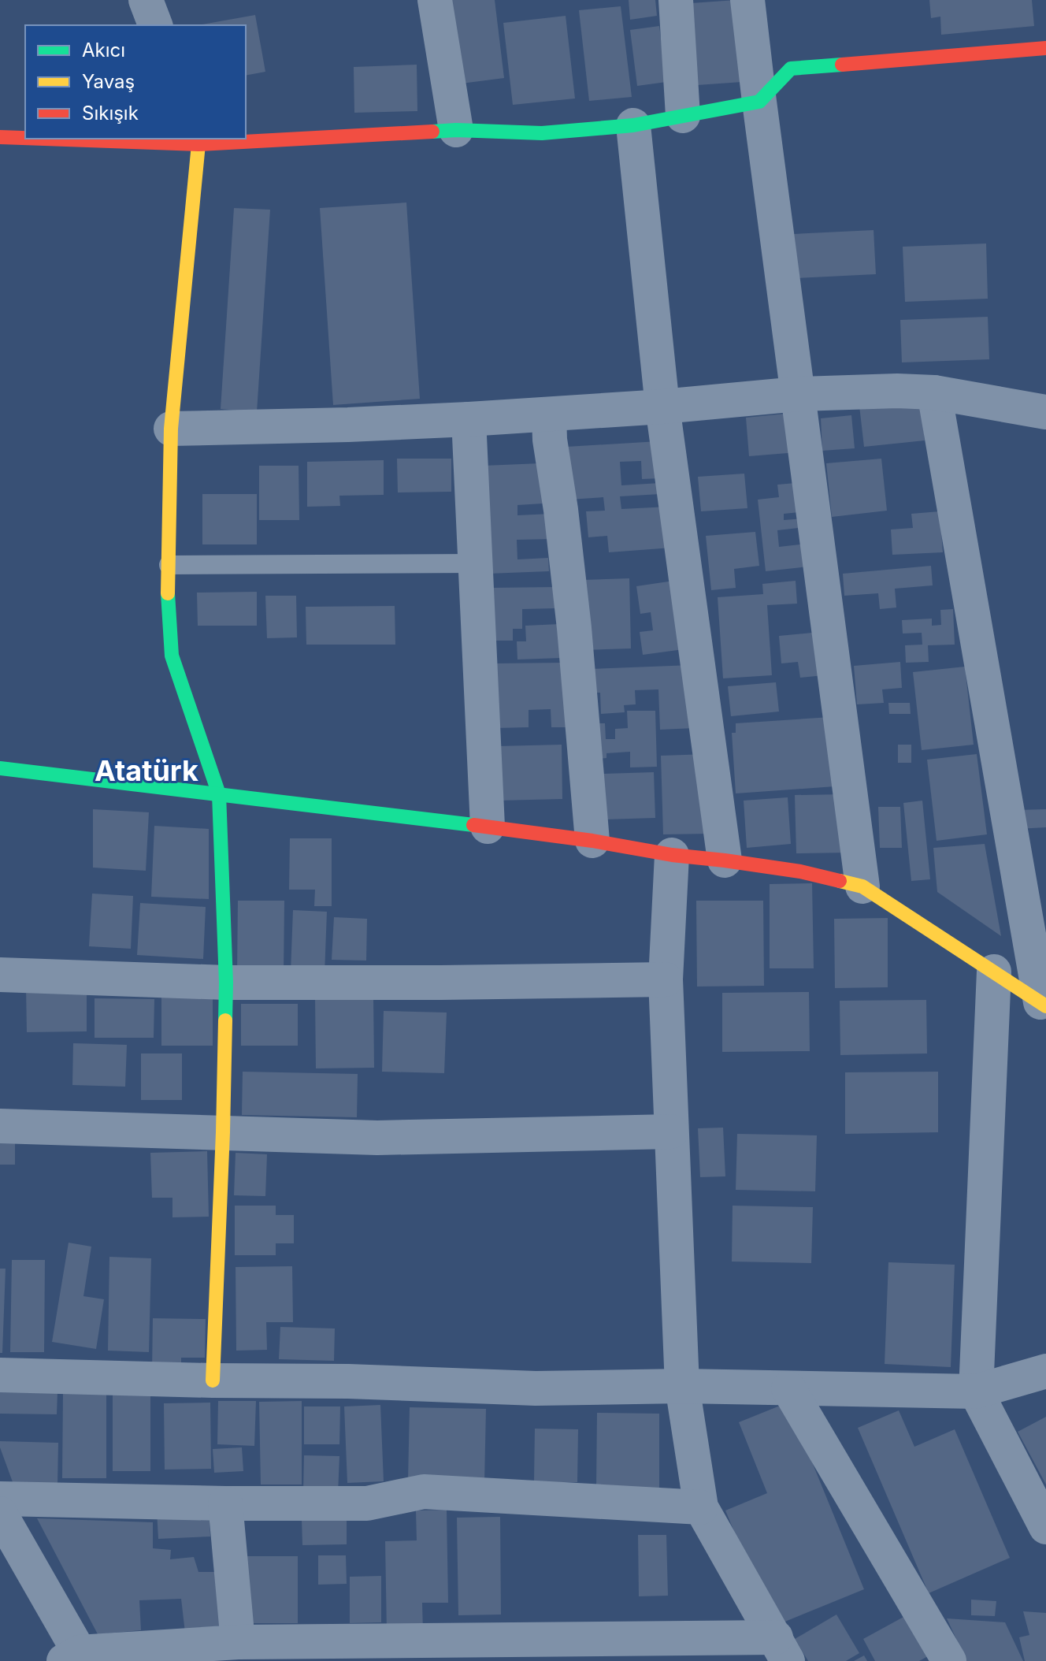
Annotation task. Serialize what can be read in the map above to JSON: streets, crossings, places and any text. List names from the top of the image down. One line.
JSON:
{"districts":["Atatürk"],"legend":["Akıcı","Yavaş","Sıkışık"]}
